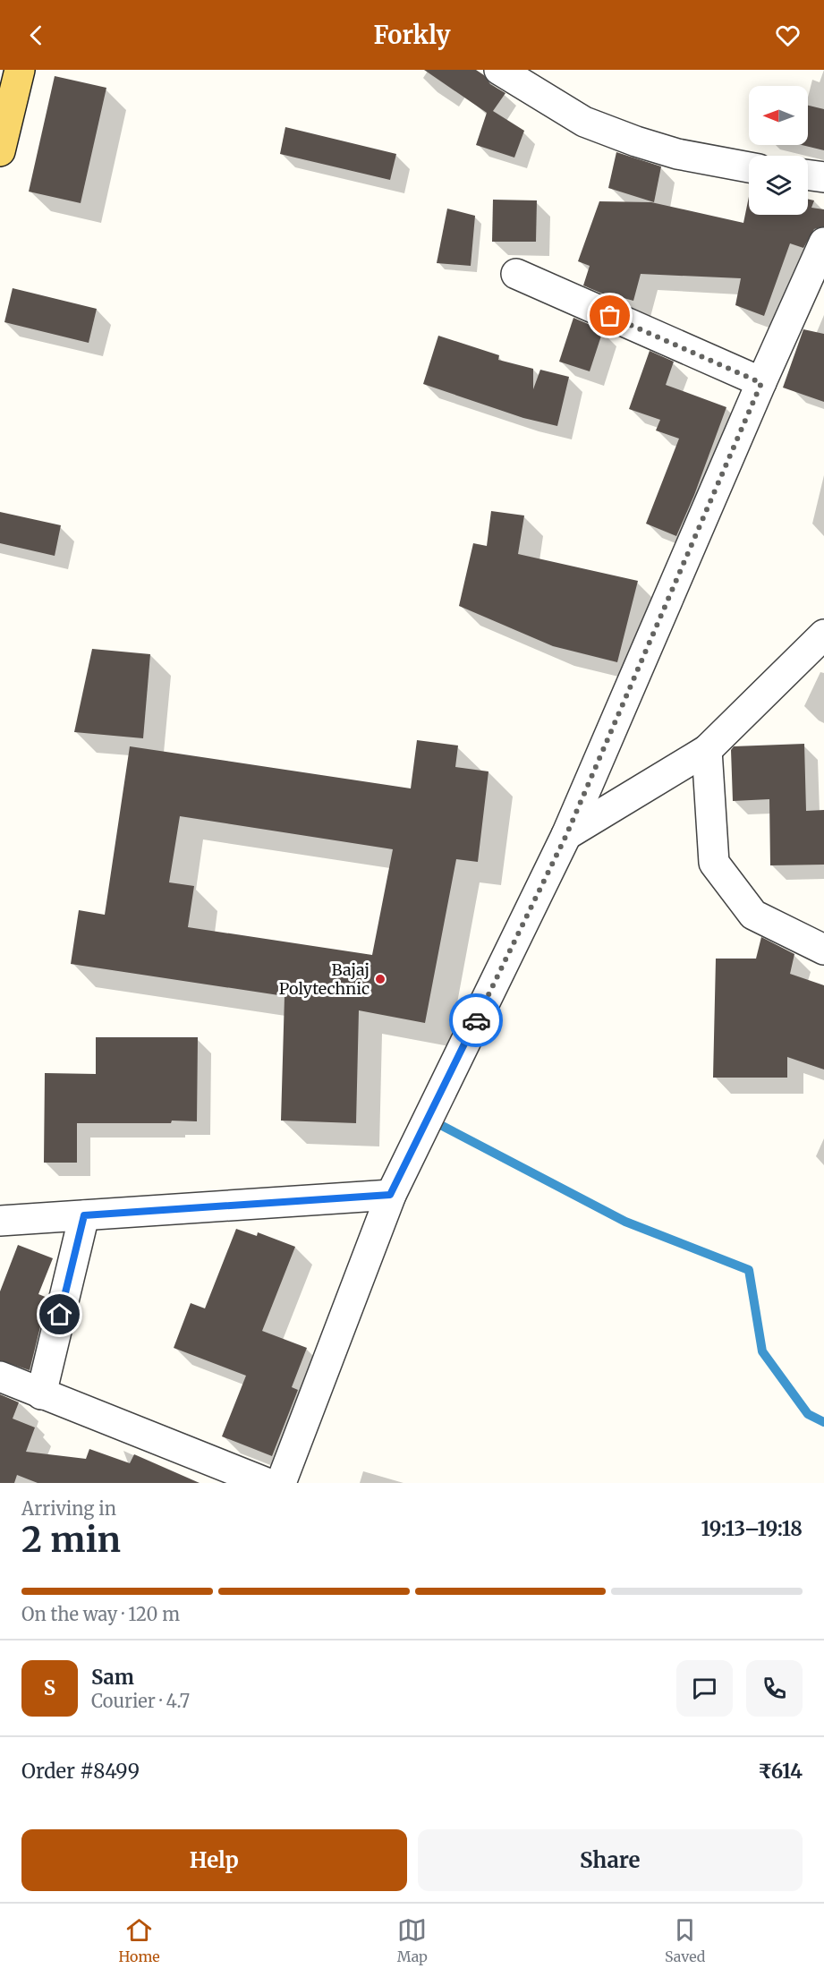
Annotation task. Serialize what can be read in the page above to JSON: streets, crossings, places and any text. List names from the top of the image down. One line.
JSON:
{"places":["Bajaj Polytechnic"],"north":"left","page":{"header":"Forkly","heading":["2 min","Arriving in","19:13–19:18"],"panel":["Sam","Courier · 4.7","Order #8499","₹614"],"bar":"On the way · 120 m","round":"S","buttons":["Help","Share"],"tabs":["Home","Map","Saved"]}}
